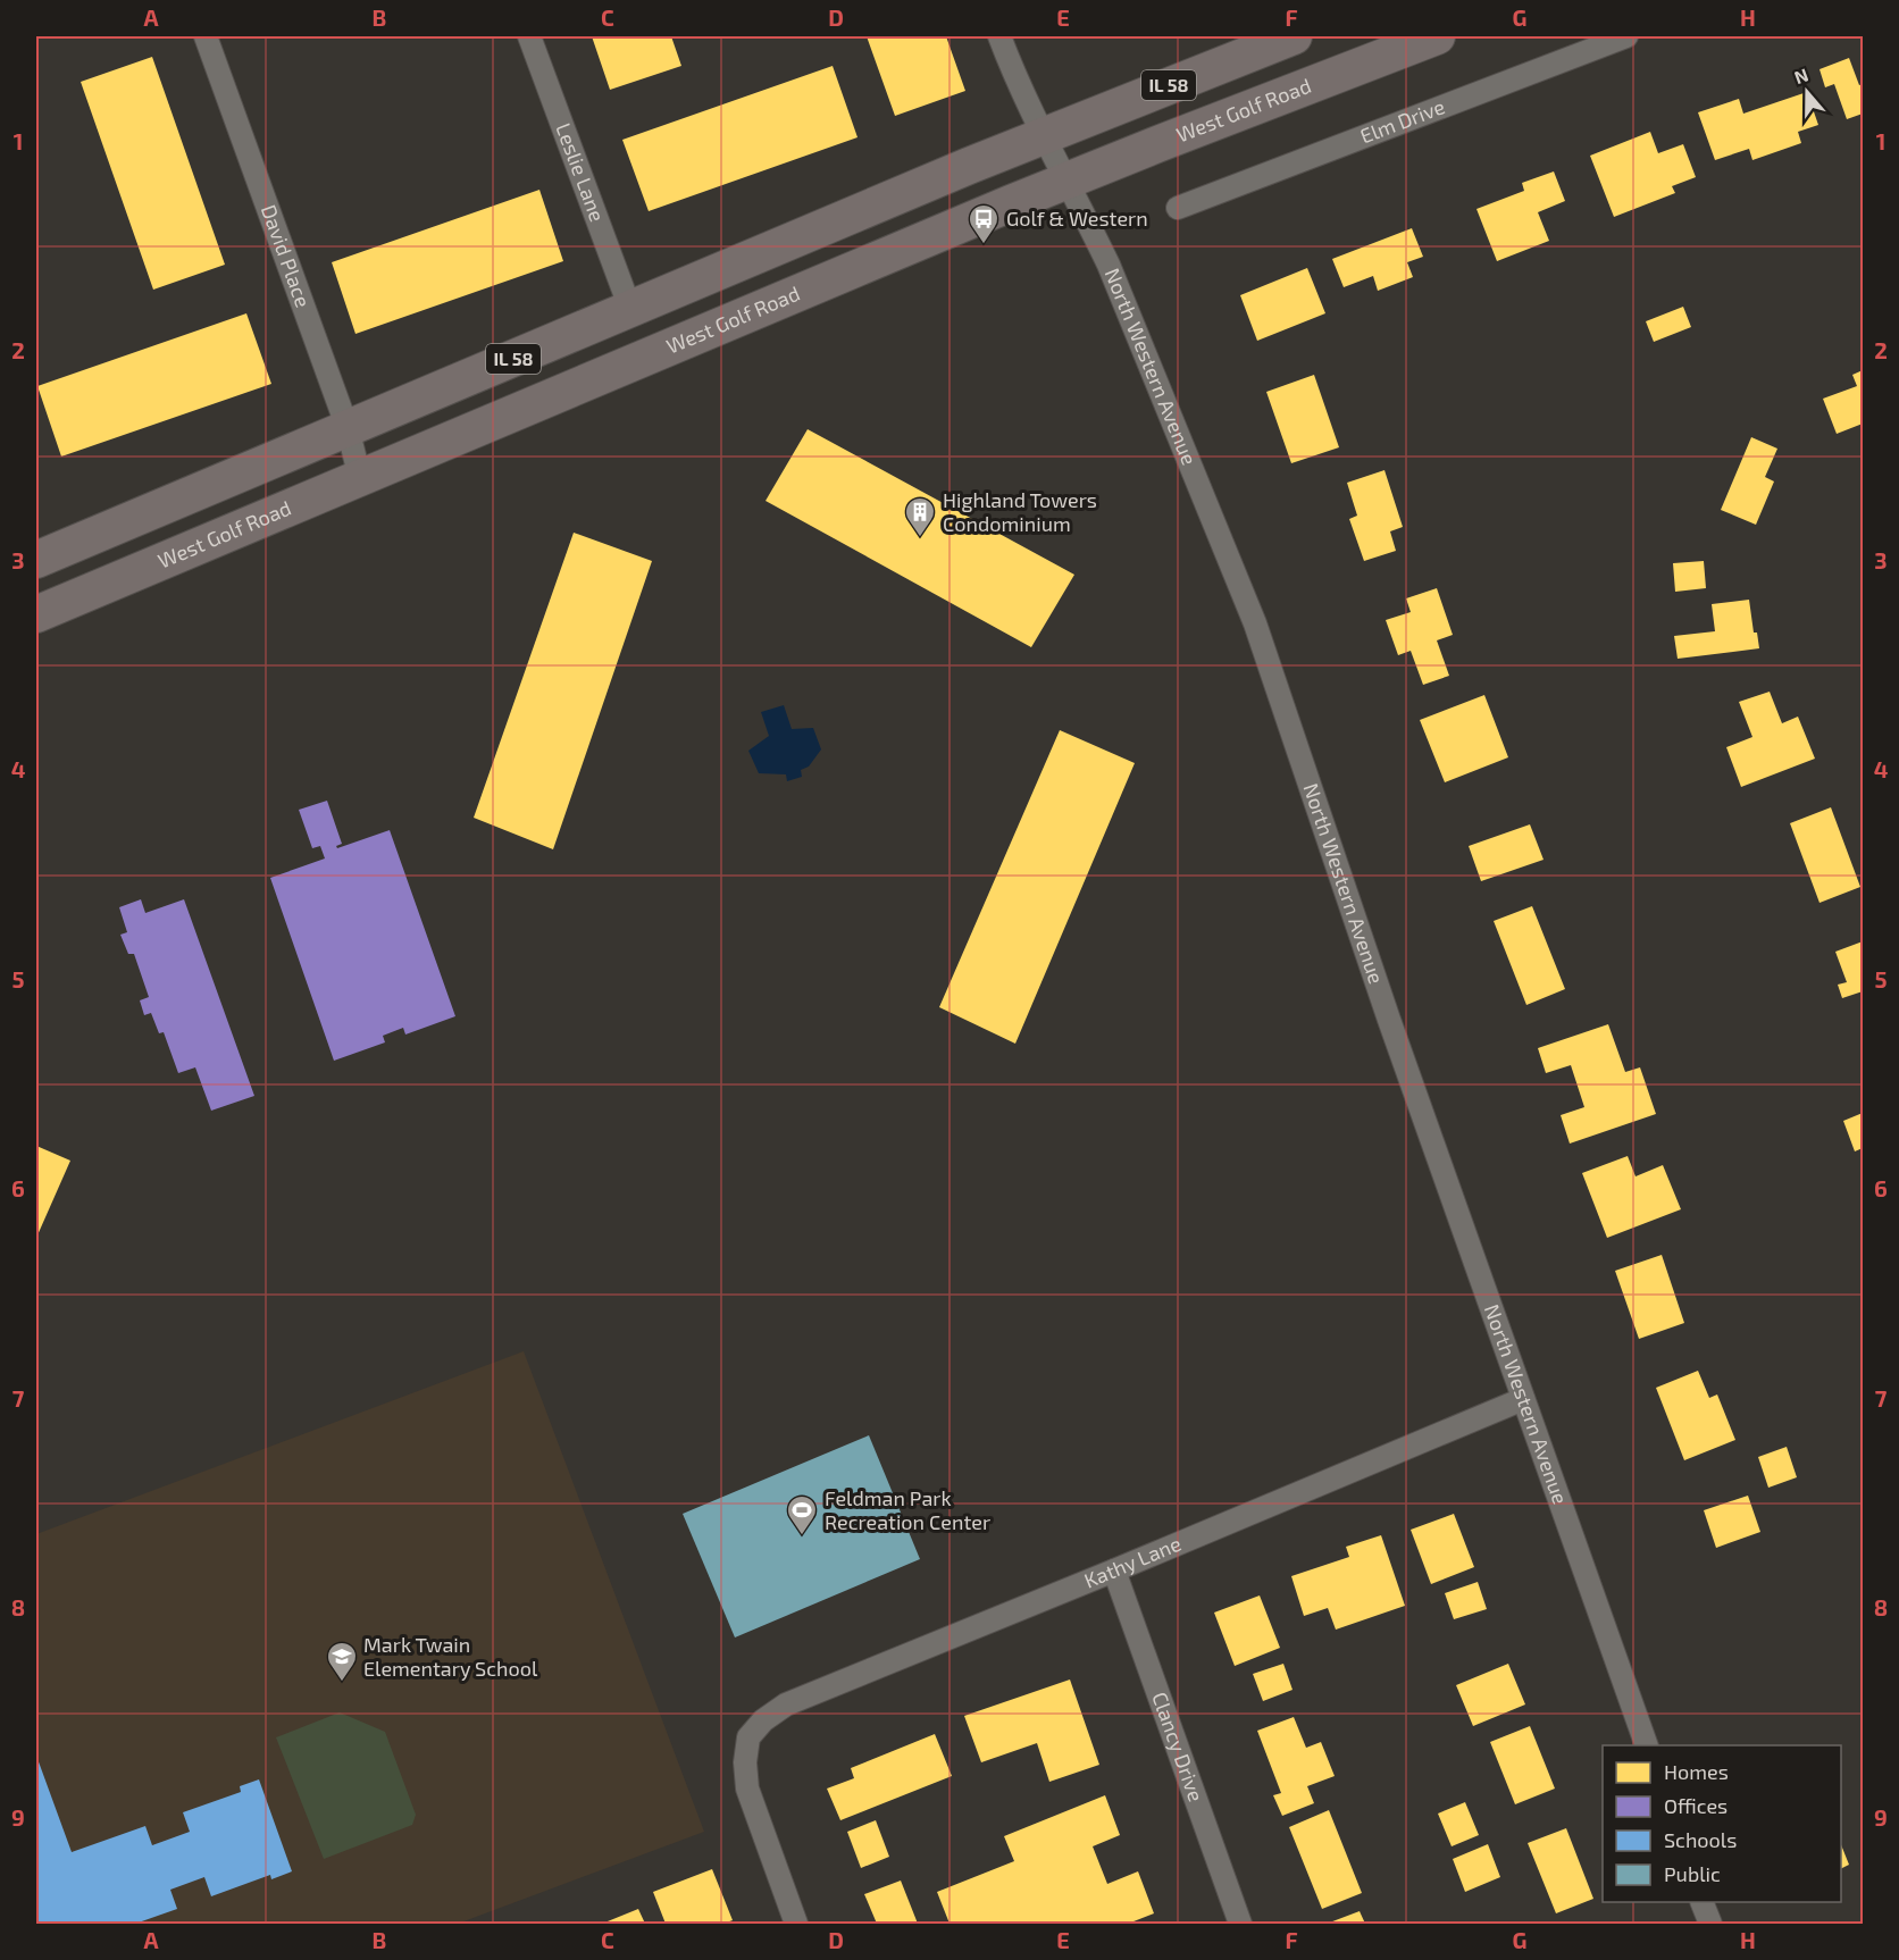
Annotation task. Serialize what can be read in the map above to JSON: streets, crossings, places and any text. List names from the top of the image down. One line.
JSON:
{"streets":{"main road":["IL 58","West Golf Road"],"street":["Elm Drive","Leslie Lane","David Place","North Western Avenue","Kathy Lane","Clancy Drive"]},"crossings":[["IL 58","Leslie Lane"],["IL 58","David Place"],["IL 58","North Western Avenue"],["West Golf Road","David Place"],["West Golf Road","North Western Avenue"],["North Western Avenue","Kathy Lane"],["Kathy Lane","Clancy Drive"]],"places":{"bus stop":["Golf & Western"],"building":["Highland Towers Condominium"],"sports":["Feldman Park Recreation Center"],"school or university":["Mark Twain Elementary School"]},"legend":["Homes","Offices","Schools","Public"],"north":"top","grid":{"columns":["A","B","C","D","E","F","G","H"],"rows":["1","2","3","4","5","6","7","8","9"]}}
